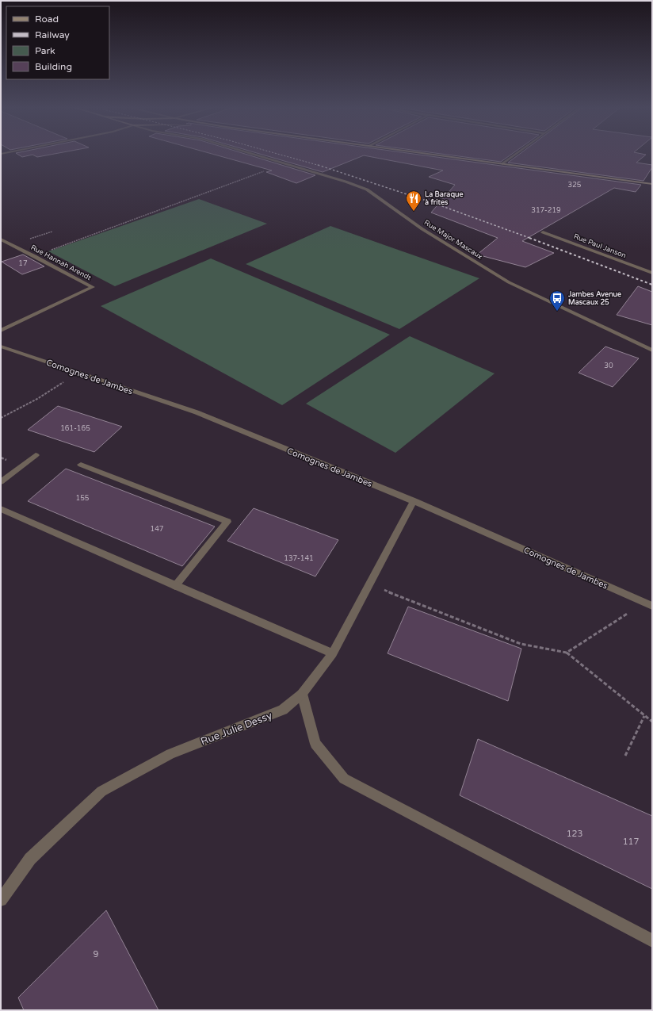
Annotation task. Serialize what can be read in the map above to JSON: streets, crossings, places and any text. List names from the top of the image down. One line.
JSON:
{"streets":{"street":["Rue Major Mascaux","Rue Paul Janson","Rue Hannah Arendt","Comognes de Jambes","Rue Julie Dessy"]},"crossings":[["Comognes de Jambes","Rue Julie Dessy"]],"places":{"restaurant":["La Baraque à frites"],"bus stop":["Jambes Avenue Mascaux 25"]},"house_numbers":["325","317-219","17","30","161-165","155","147","137-141","123","117","9"],"legend":["Road","Railway","Park","Building"]}
